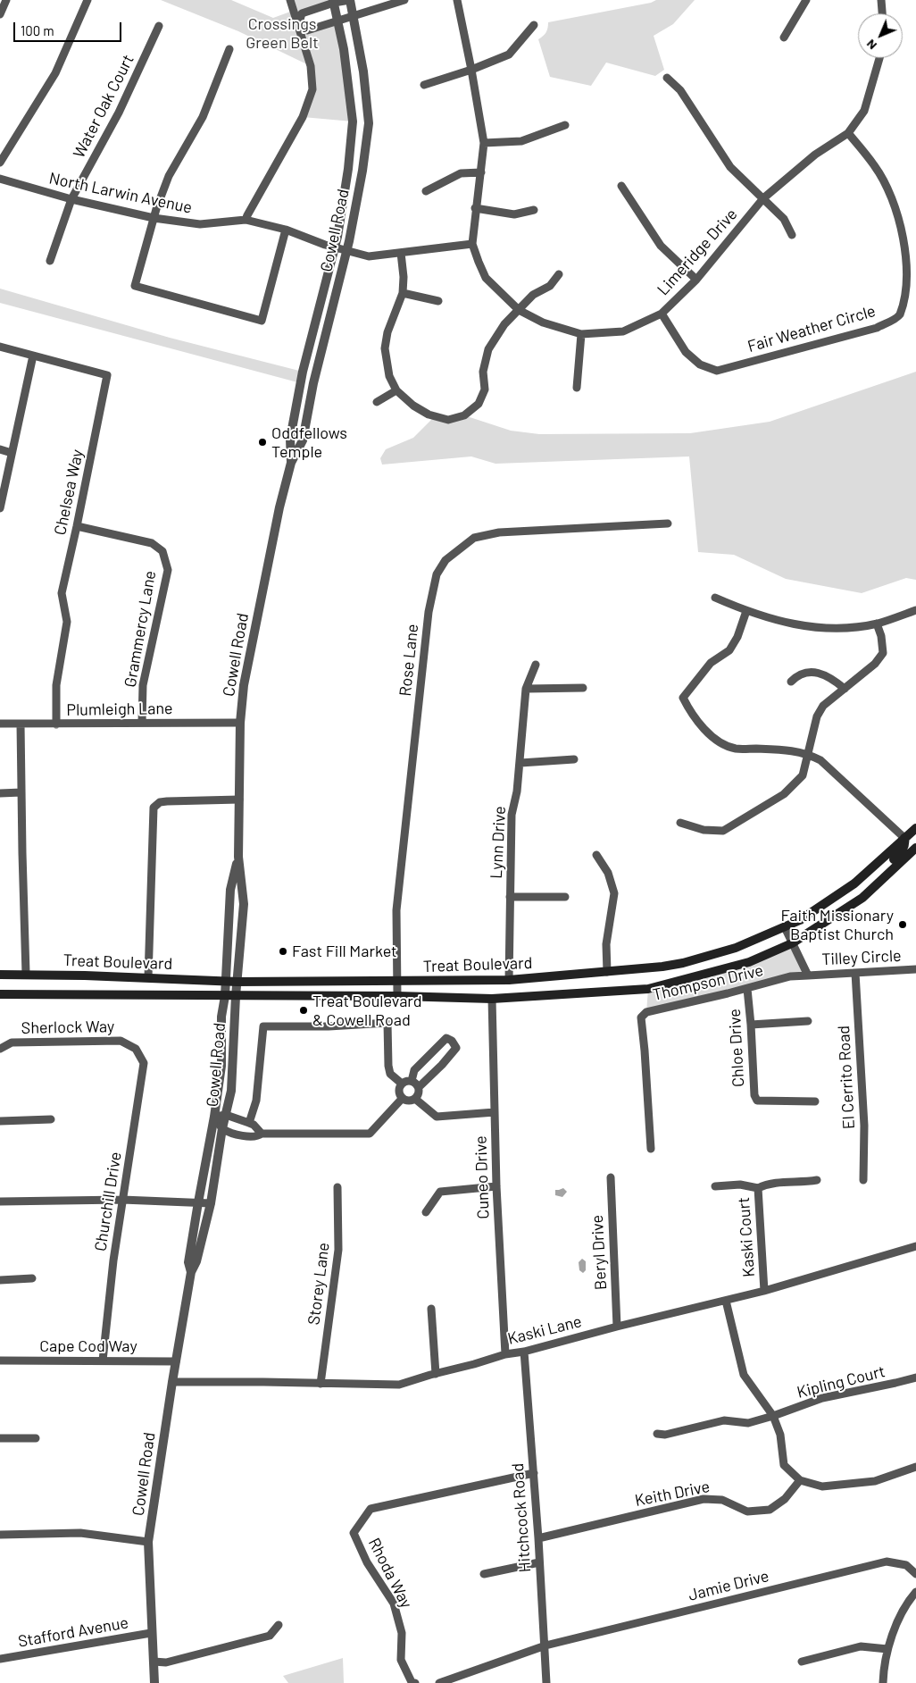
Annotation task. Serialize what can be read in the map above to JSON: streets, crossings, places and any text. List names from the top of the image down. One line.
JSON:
{"streets":{"main road":["Treat Boulevard"],"street":["Water Oak Court","North Larwin Avenue","Cowell Road","Limeridge Drive","Fair Weather Circle","Chelsea Way","Grammercy Lane","Rose Lane","Plumleigh Lane","Lynn Drive","Tilley Circle","Thompson Drive","Sherlock Way","Chloe Drive","El Cerrito Road","Cuneo Drive","Churchill Drive","Kaski Court","Beryl Drive","Storey Lane","Kaski Lane","Cape Cod Way","Kipling Court","Keith Drive","Hitchcock Road","Rhoda Way","Jamie Drive","Stafford Avenue"]},"crossings":[["Water Oak Court","North Larwin Avenue"],["North Larwin Avenue","Cowell Road"],["North Larwin Avenue","Limeridge Drive"],["Cowell Road","Plumleigh Lane"],["Cowell Road","Treat Boulevard"],["Cowell Road","Kaski Lane"],["Cowell Road","Cape Cod Way"],["Cowell Road","Stafford Avenue"],["Limeridge Drive","Fair Weather Circle"],["Chelsea Way","Grammercy Lane"],["Chelsea Way","Plumleigh Lane"],["Grammercy Lane","Plumleigh Lane"],["Rose Lane","Treat Boulevard"],["Lynn Drive","Treat Boulevard"],["Tilley Circle","Treat Boulevard"],["Tilley Circle","Thompson Drive"],["Tilley Circle","El Cerrito Road"],["Treat Boulevard","Cuneo Drive"],["Thompson Drive","Chloe Drive"],["Sherlock Way","Churchill Drive"],["Cuneo Drive","Kaski Lane"],["Churchill Drive","Cape Cod Way"],["Kaski Court","Kaski Lane"],["Beryl Drive","Kaski Lane"],["Storey Lane","Kaski Lane"],["Kaski Lane","Hitchcock Road"],["Keith Drive","Hitchcock Road"],["Hitchcock Road","Rhoda Way"],["Hitchcock Road","Jamie Drive"]],"parks":["Crossings Green Belt"],"places":["Oddfellows Temple","Faith Missionary Baptist Church","Fast Fill Market","Treat Boulevard & Cowell Road"],"scale_bar":"100 m","north":"bottom left"}
